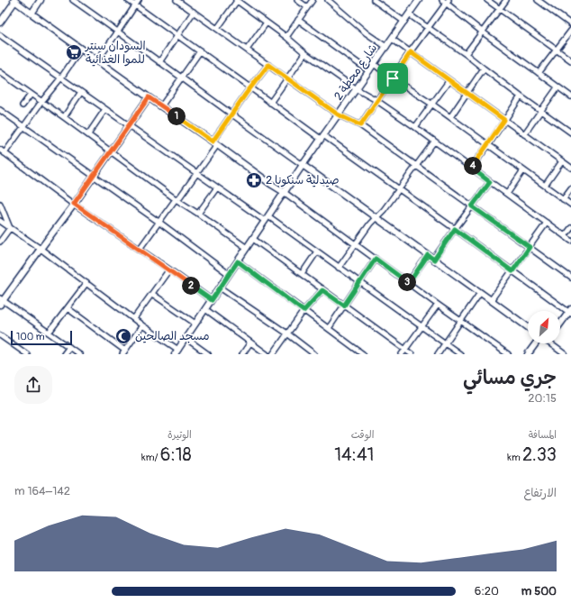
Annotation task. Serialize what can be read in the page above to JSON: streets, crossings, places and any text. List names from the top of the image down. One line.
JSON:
{"streets":{"street":["شارع محطة 2"]},"places":{"supermarket":["السودان سنتر للموا الغذائية"],"pharmacy":["صيدلية سنكونا 2"],"mosque":["مسجد الصالحين"]},"scale_bar":"100 m","north":"top right","page":{"pins":["1","4","3","2"],"scale":"100 m","heading":["جري مسائي","20:15"],"stats":[["المسافة","2.33 km"],["الوقت","14:41"],["الوتيرة","6:18 /km"]],"chart":["الارتفاع","142–164 m"],"list":[{"name":"500 m","note":"6:20"}]}}
